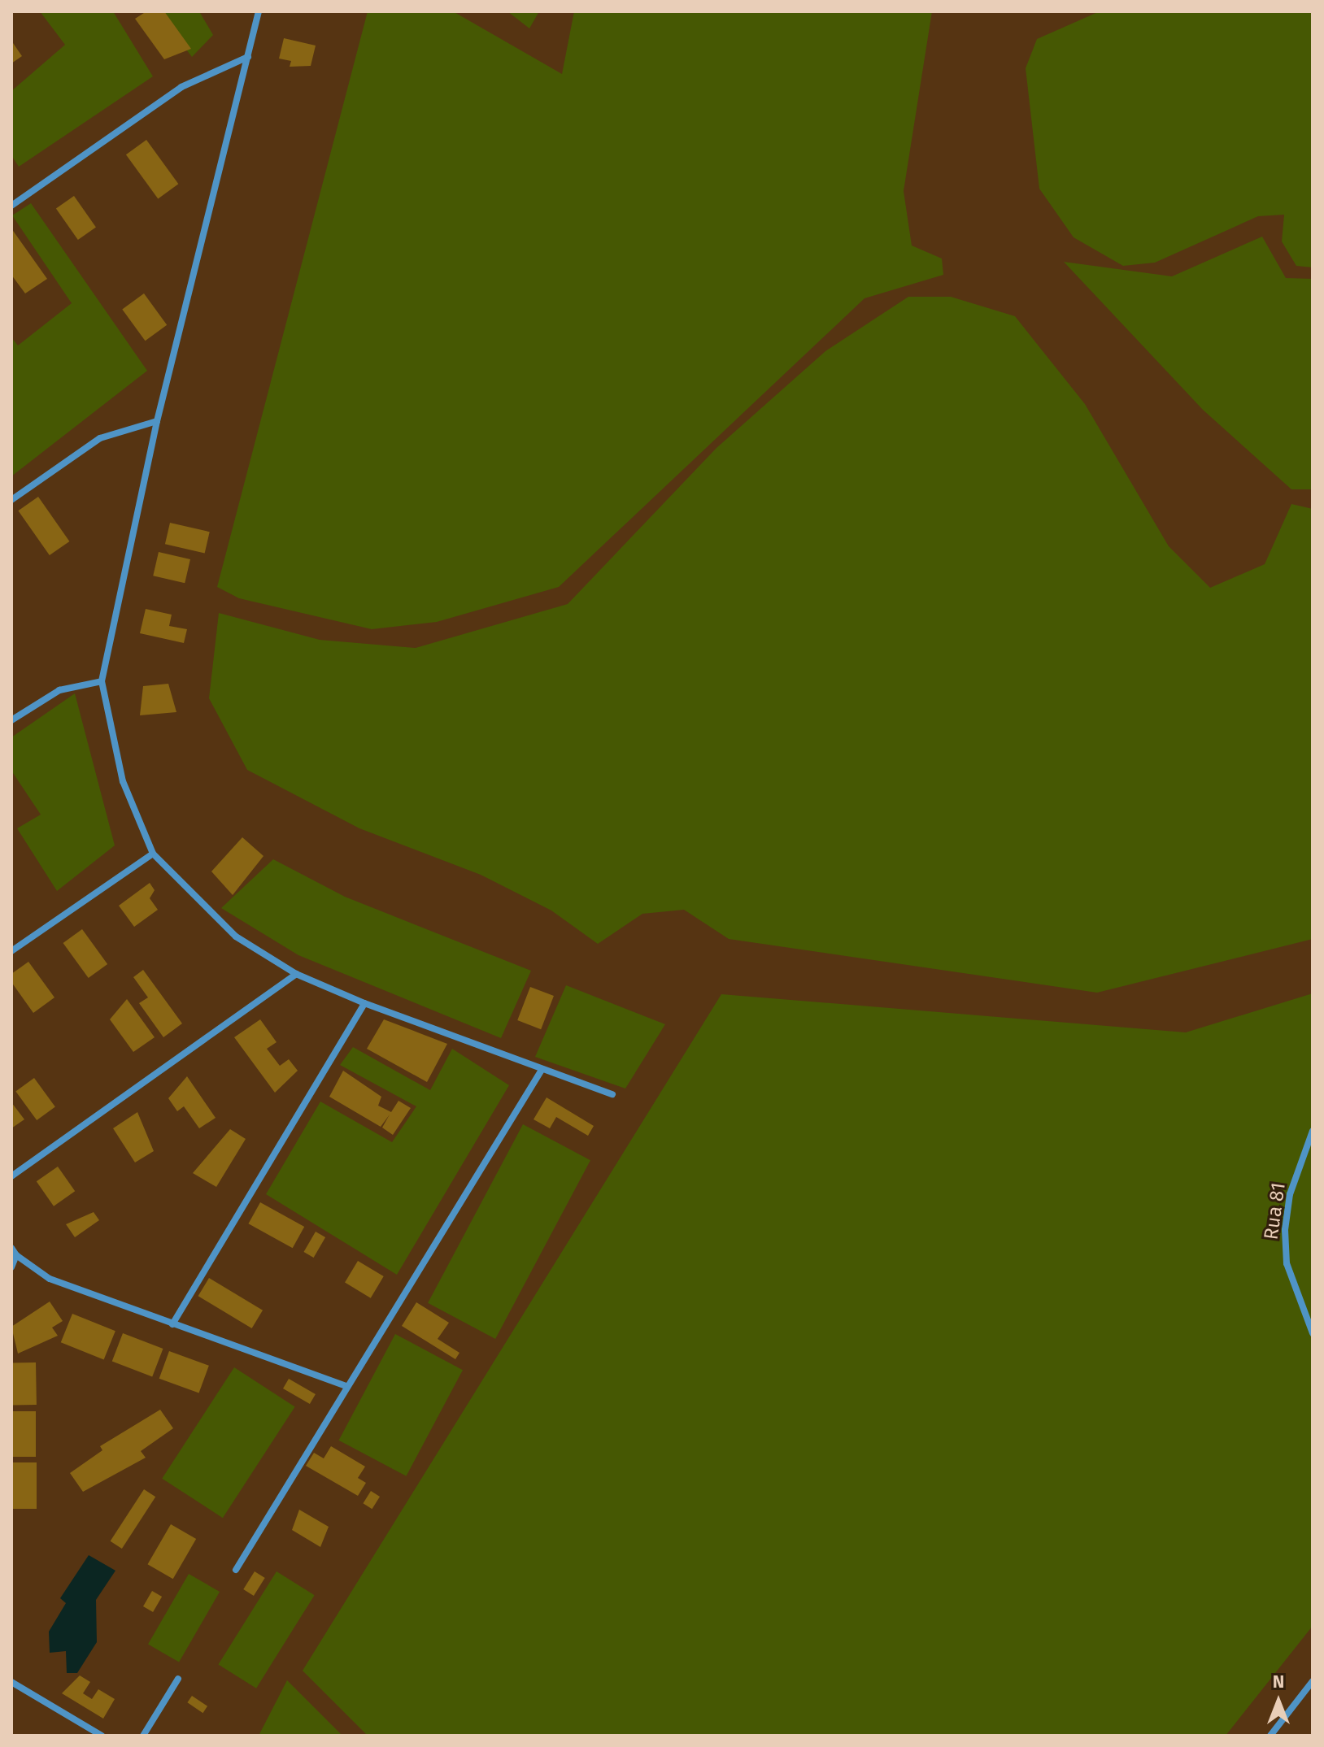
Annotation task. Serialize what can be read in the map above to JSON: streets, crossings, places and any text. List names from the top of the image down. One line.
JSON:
{"streets":{"street":["Rua 81"]},"north":"top"}
